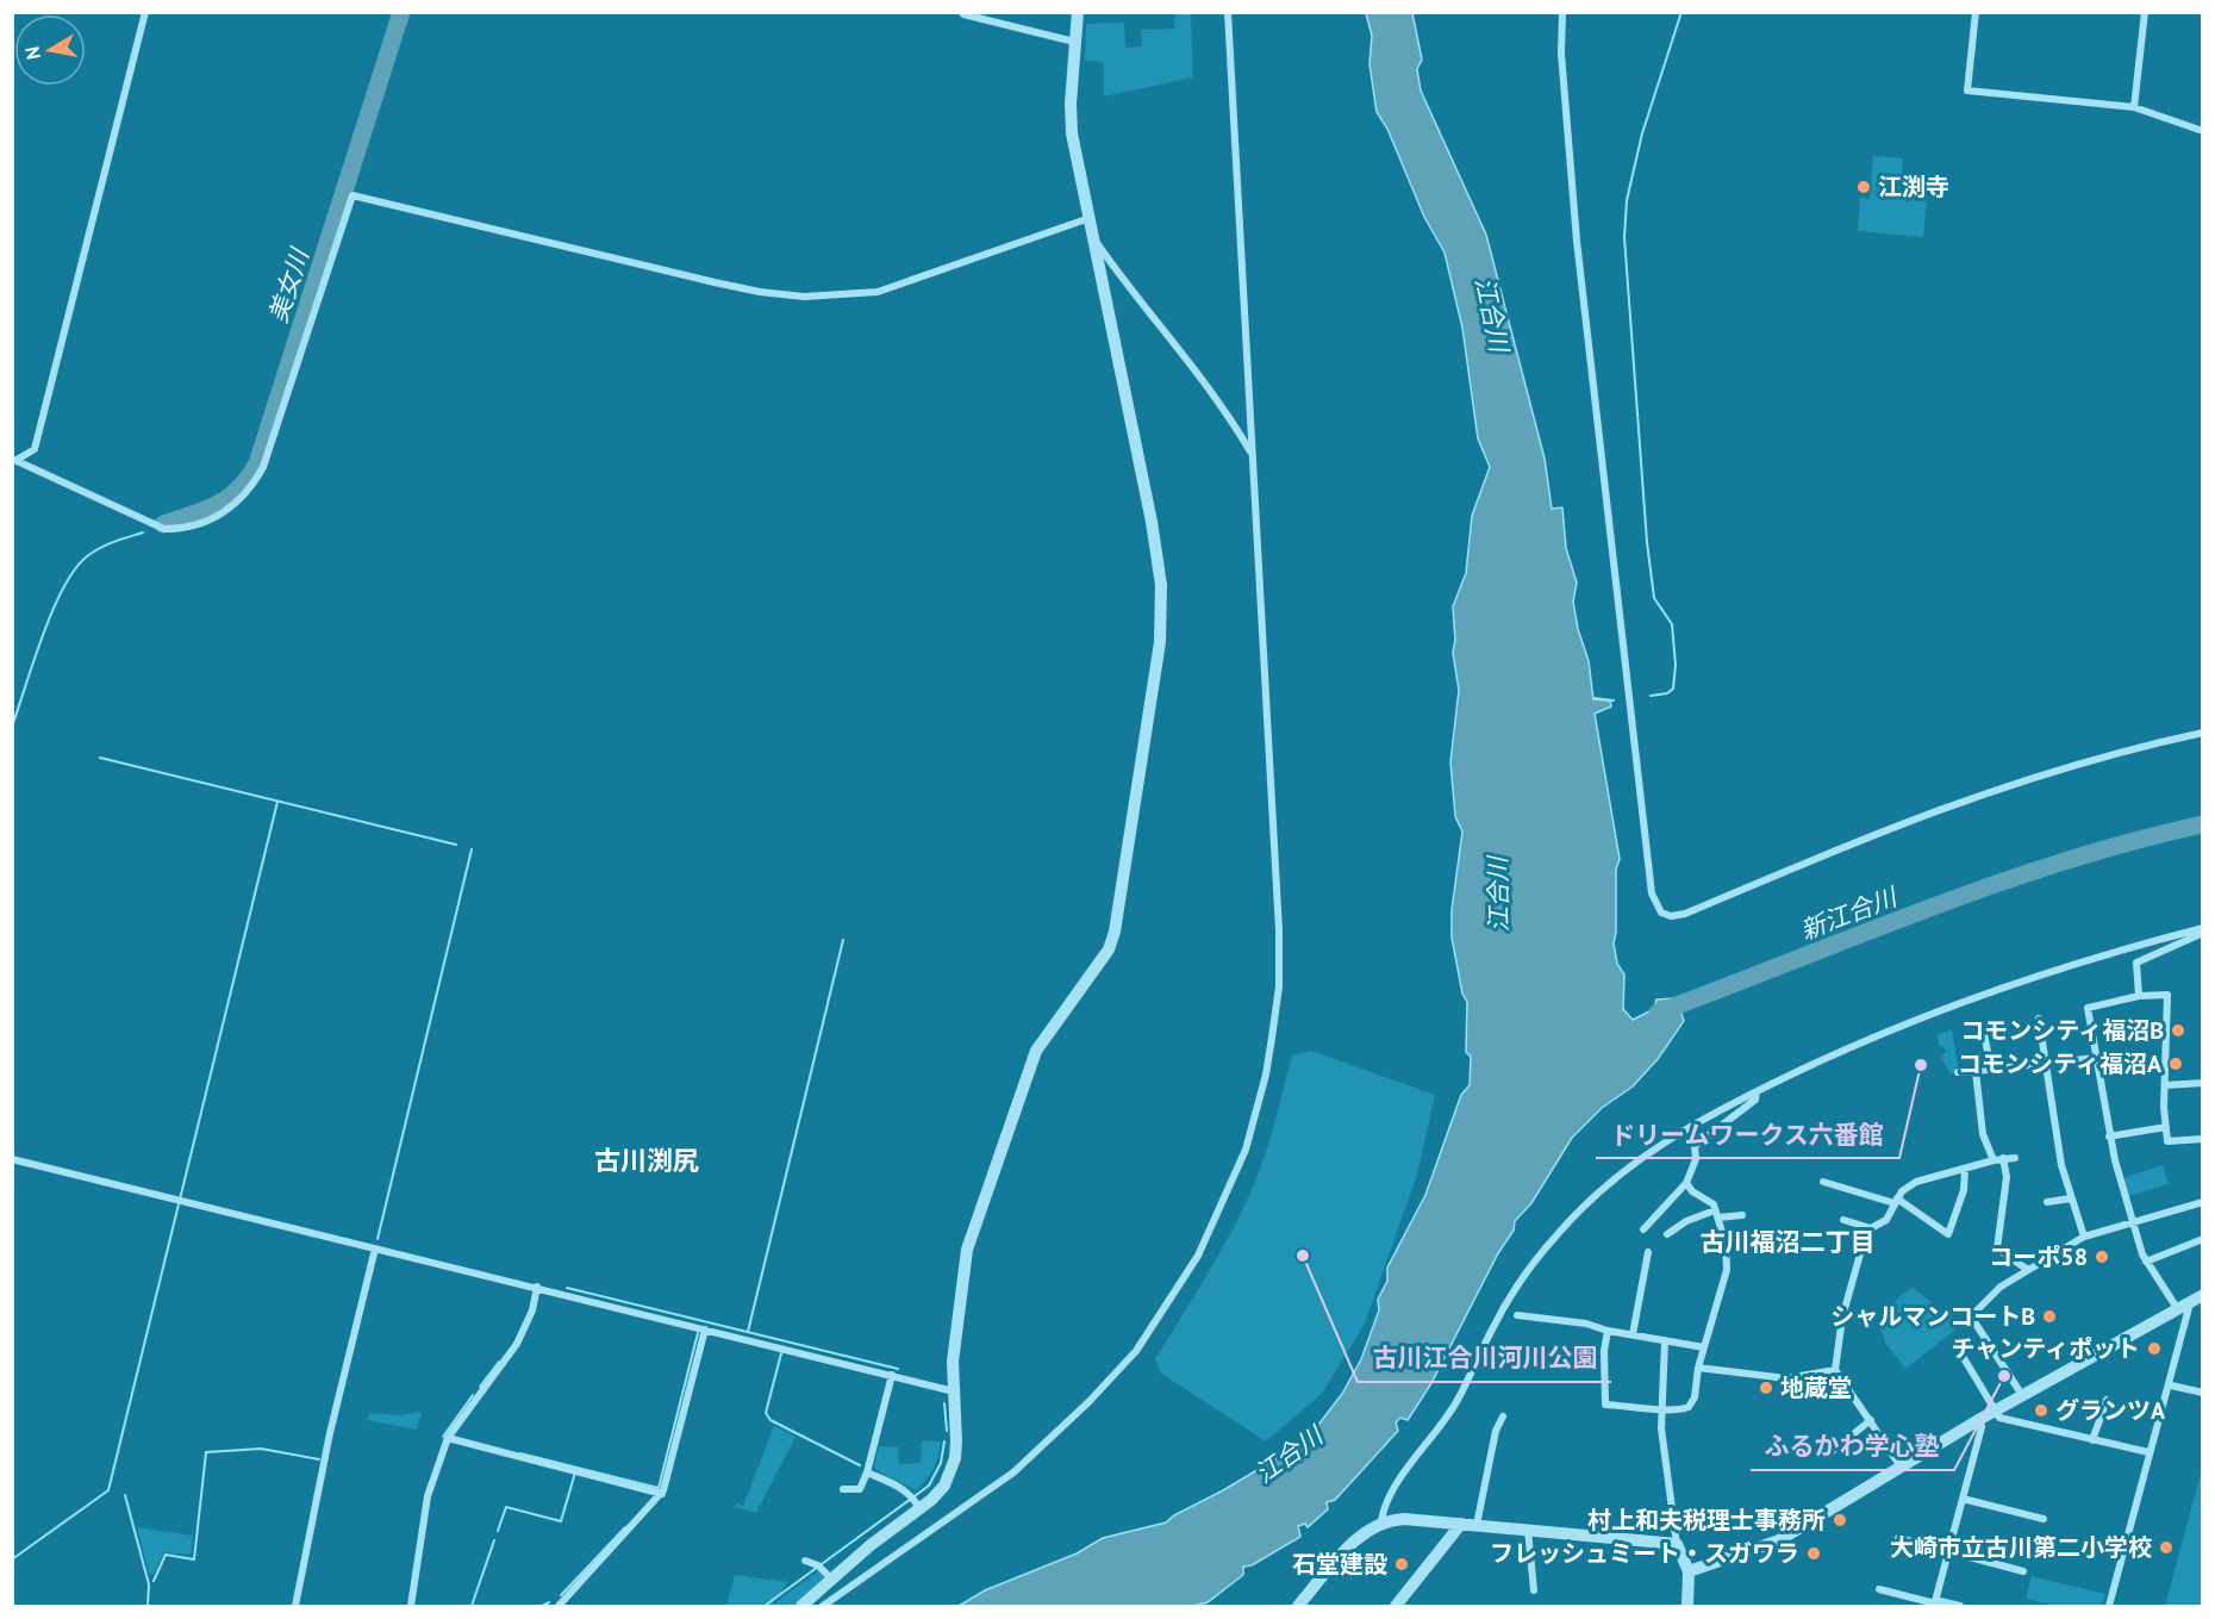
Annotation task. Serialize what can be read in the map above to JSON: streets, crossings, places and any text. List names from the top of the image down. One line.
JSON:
{"districts":["古川渕尻","古川福沼二丁目"],"water":["美女川","江合川","新江合川"],"places":["江渕寺","コモンシティ福沼B","コモンシティ福沼A","ドリームワークス六番館","古川江合川河川公園","コーポ58","シャルマンコートB","チャンティポット","ふるかわ学心塾","地蔵堂","グランツA","村上和夫税理士事務所","大崎市立古川第二小学校","フレッシュミート・スガワラ","石堂建設"],"north":"left"}
